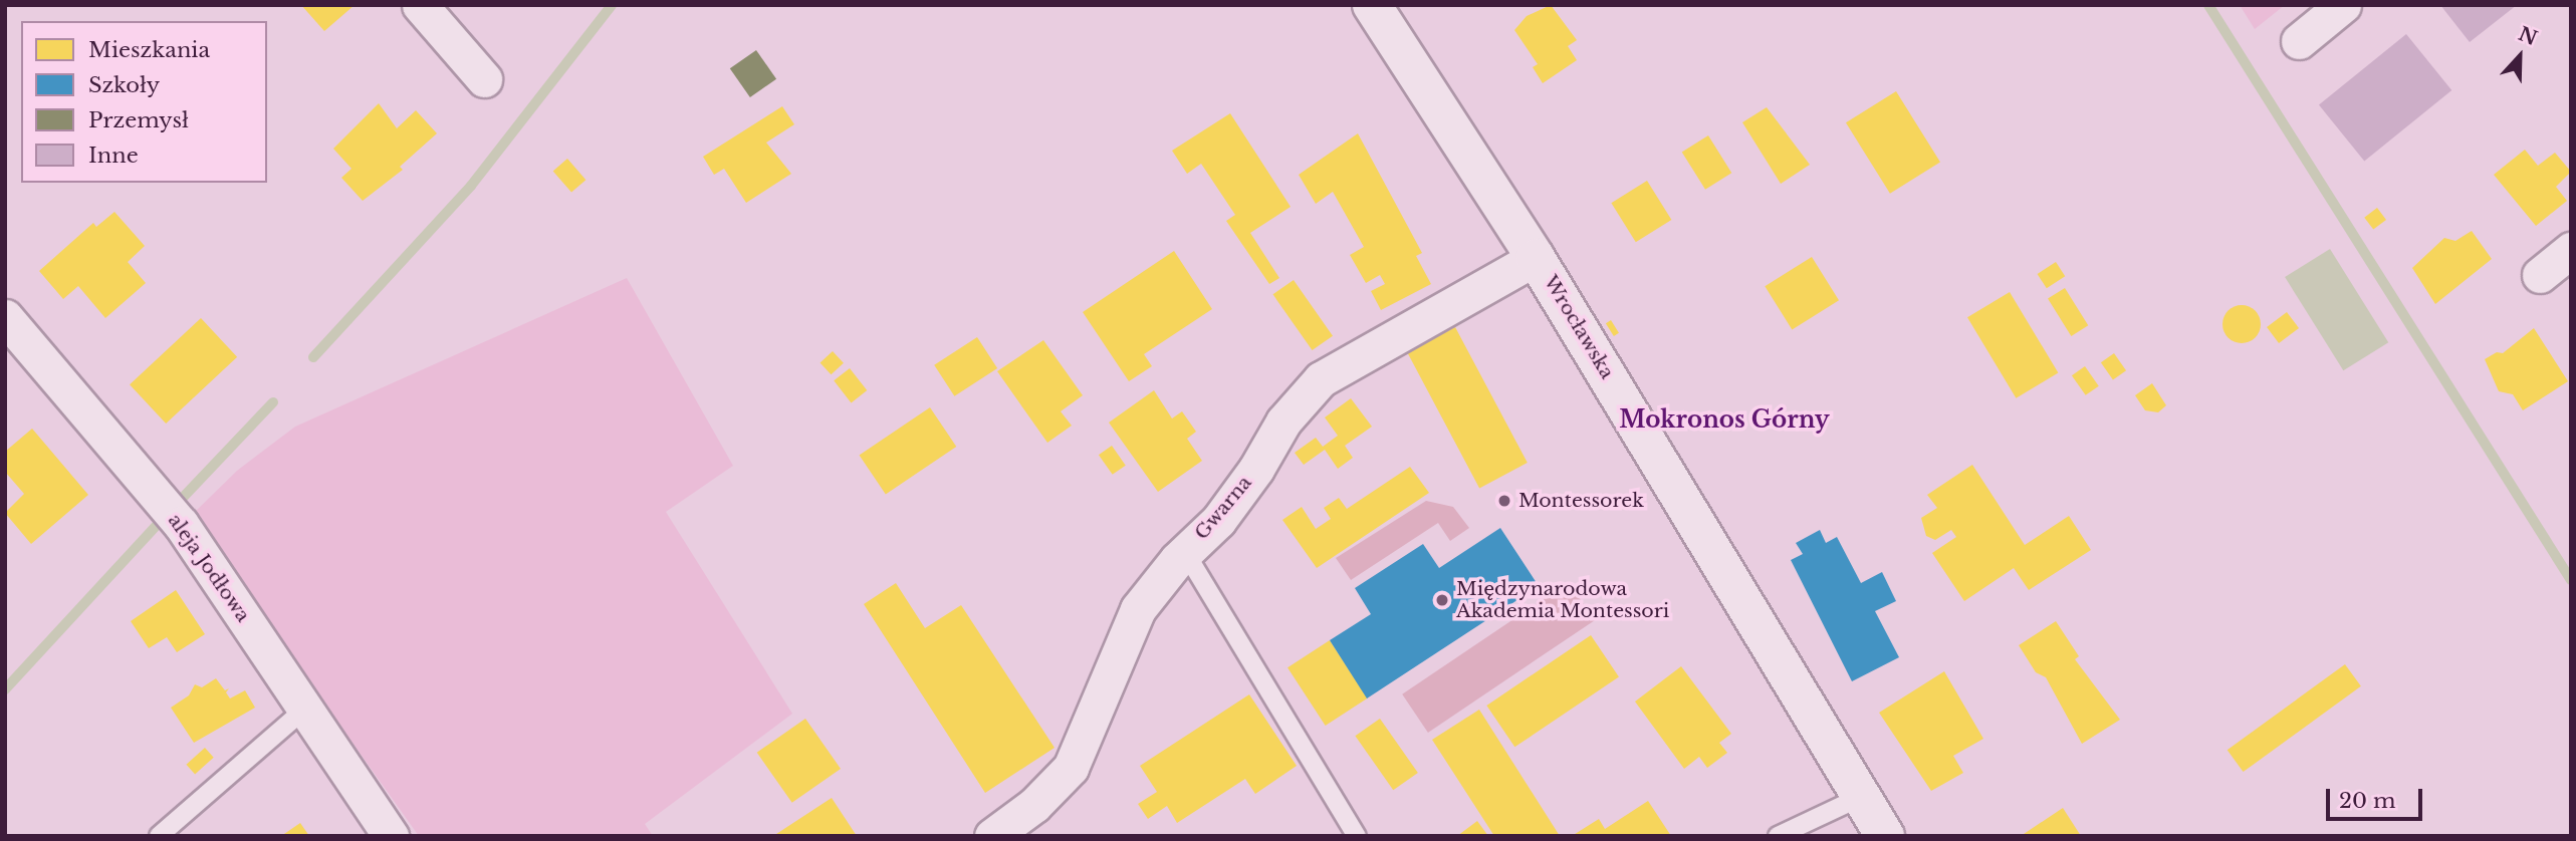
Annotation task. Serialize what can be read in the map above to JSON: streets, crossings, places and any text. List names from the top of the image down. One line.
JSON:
{"streets":{"street":["Wrocławska","Gwarna","aleja Jodłowa"]},"crossings":[["Wrocławska","Gwarna"]],"districts":["Mokronos Górny"],"places":["Montessorek","Międzynarodowa Akademia Montessori"],"legend":["Mieszkania","Szkoły","Przemysł","Inne"],"scale_bar":"20 m","north":"top"}
